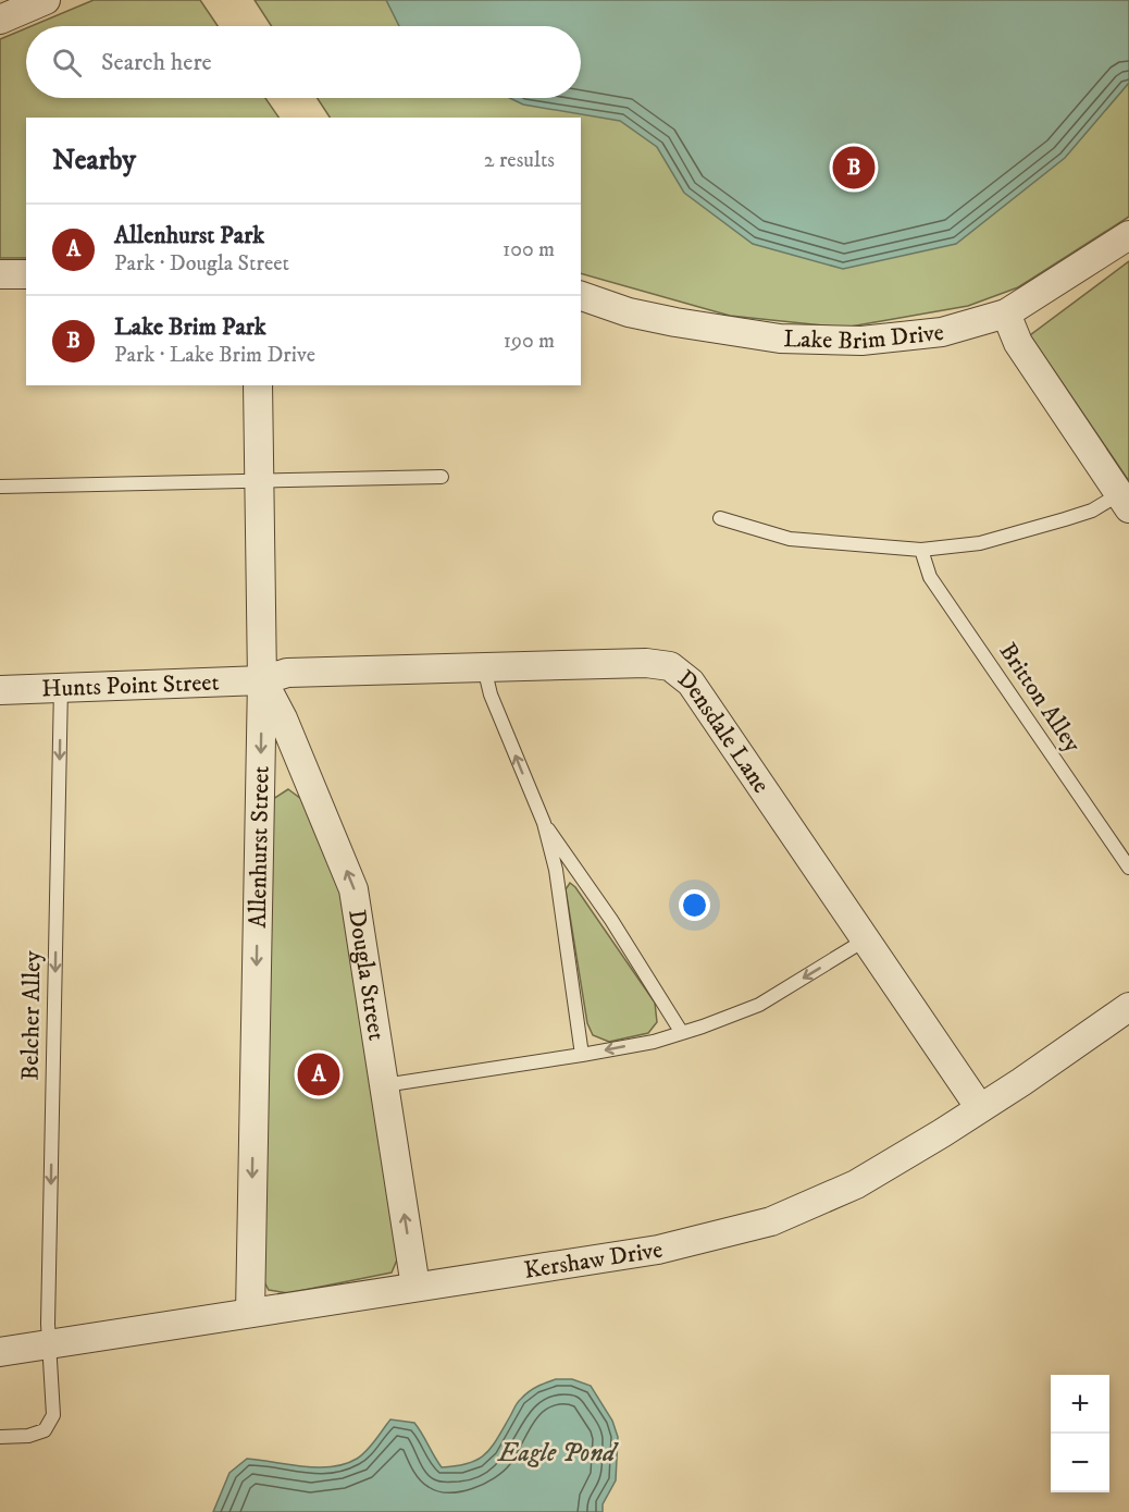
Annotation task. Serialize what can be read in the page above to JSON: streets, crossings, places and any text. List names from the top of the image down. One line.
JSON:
{"streets":{"street":["Lake Brim Drive","Hunts Point Street","Densdale Lane","Allenhurst Street","Dougla Street","Kershaw Drive"],"lane":["Britton Alley","Belcher Alley"]},"crossings":[["Hunts Point Street","Densdale Lane"],["Hunts Point Street","Allenhurst Street"],["Hunts Point Street","Dougla Street"],["Hunts Point Street","Belcher Alley"],["Densdale Lane","Allenhurst Street"],["Densdale Lane","Dougla Street"],["Densdale Lane","Kershaw Drive"],["Allenhurst Street","Dougla Street"],["Allenhurst Street","Kershaw Drive"],["Dougla Street","Kershaw Drive"],["Belcher Alley","Kershaw Drive"]],"one_way":["Allenhurst Street","Dougla Street","Belcher Alley"],"water":["Eagle Pond"],"page":{"search":"Search here","heading":["Nearby","2 results"],"pins":["B","A"],"list":[{"mark":"A","name":"Allenhurst Park","note":"Park · Dougla Street","value":"100 m"},{"mark":"B","name":"Lake Brim Park","note":"Park · Lake Brim Drive","value":"190 m"}],"map_buttons":["+","−"]}}
